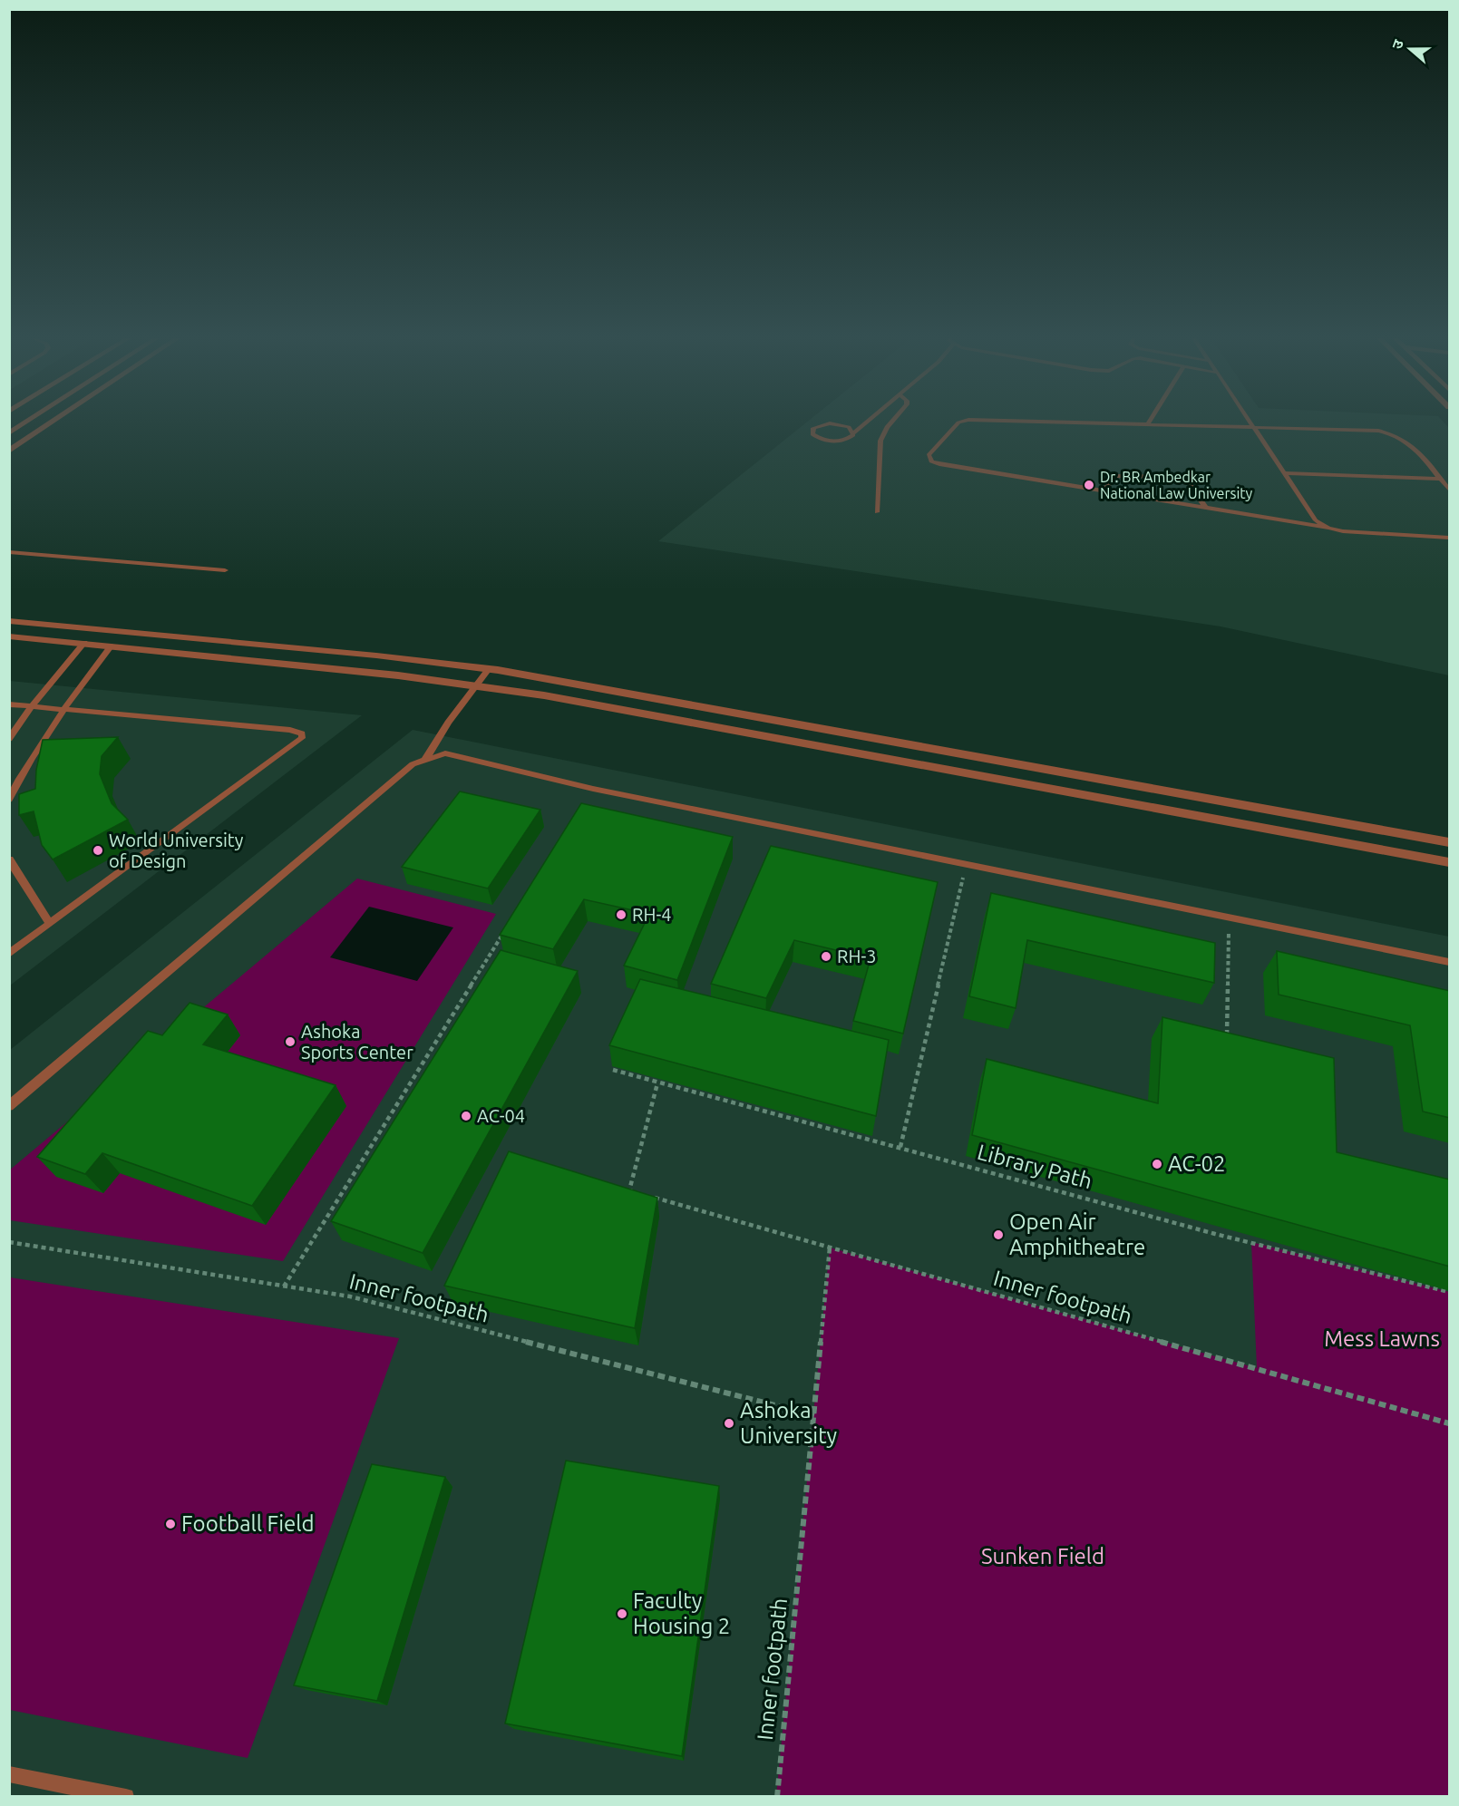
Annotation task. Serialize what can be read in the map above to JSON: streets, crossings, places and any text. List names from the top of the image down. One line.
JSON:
{"streets":{"path":["Library Path","Inner footpath"]},"parks":["Mess Lawns","Sunken Field"],"places":["Dr. BR Ambedkar National Law University","World University of Design","RH-4","RH-3","Ashoka Sports Center","AC-04","AC-02","Open Air Amphitheatre","Ashoka University","Football Field","Faculty Housing 2"],"north":"left"}
